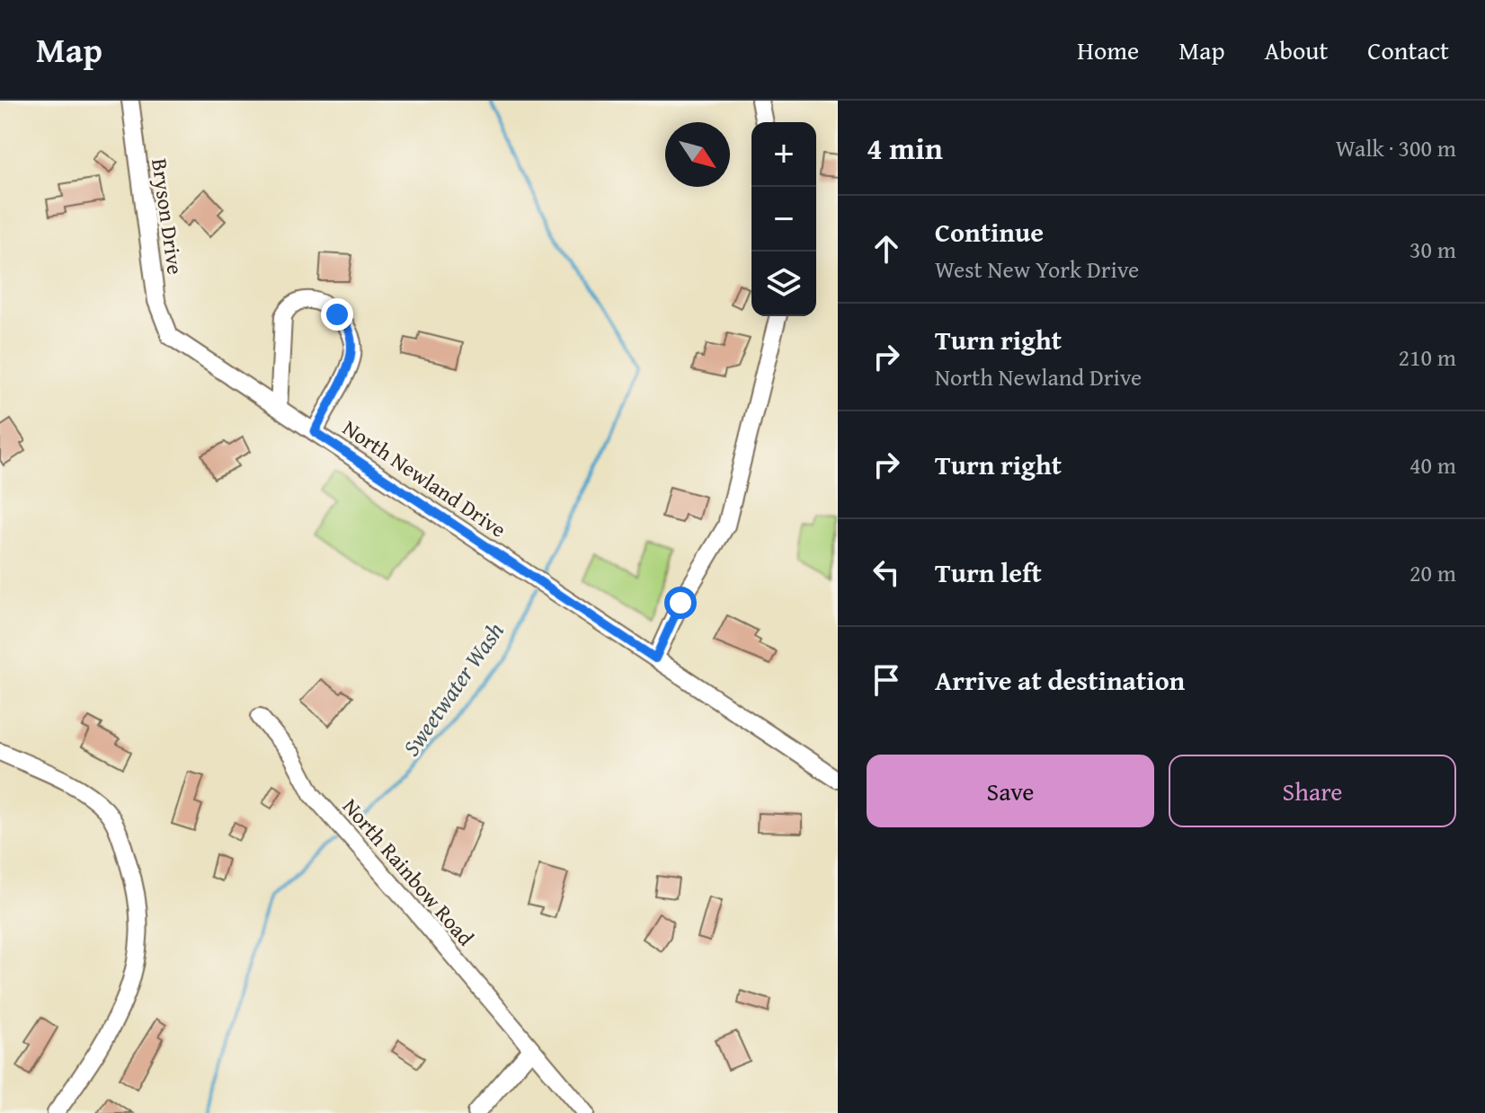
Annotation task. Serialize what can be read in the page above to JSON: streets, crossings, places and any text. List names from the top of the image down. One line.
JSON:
{"streets":{"street":["Bryson Drive","North Newland Drive","North Rainbow Road"]},"crossings":[["Bryson Drive","North Newland Drive"]],"water":["Sweetwater Wash"],"north":"bottom right","page":{"header":"Map","nav":["Home","Map","About","Contact"],"heading":["4 min","Walk · 300 m"],"map_buttons":["+","−"],"list":[["Continue","West New York Drive","30 m"],["Turn right","North Newland Drive","210 m"],["Turn right","40 m"],["Turn left","20 m"],"Arrive at destination"],"buttons":["Save","Share"]}}
